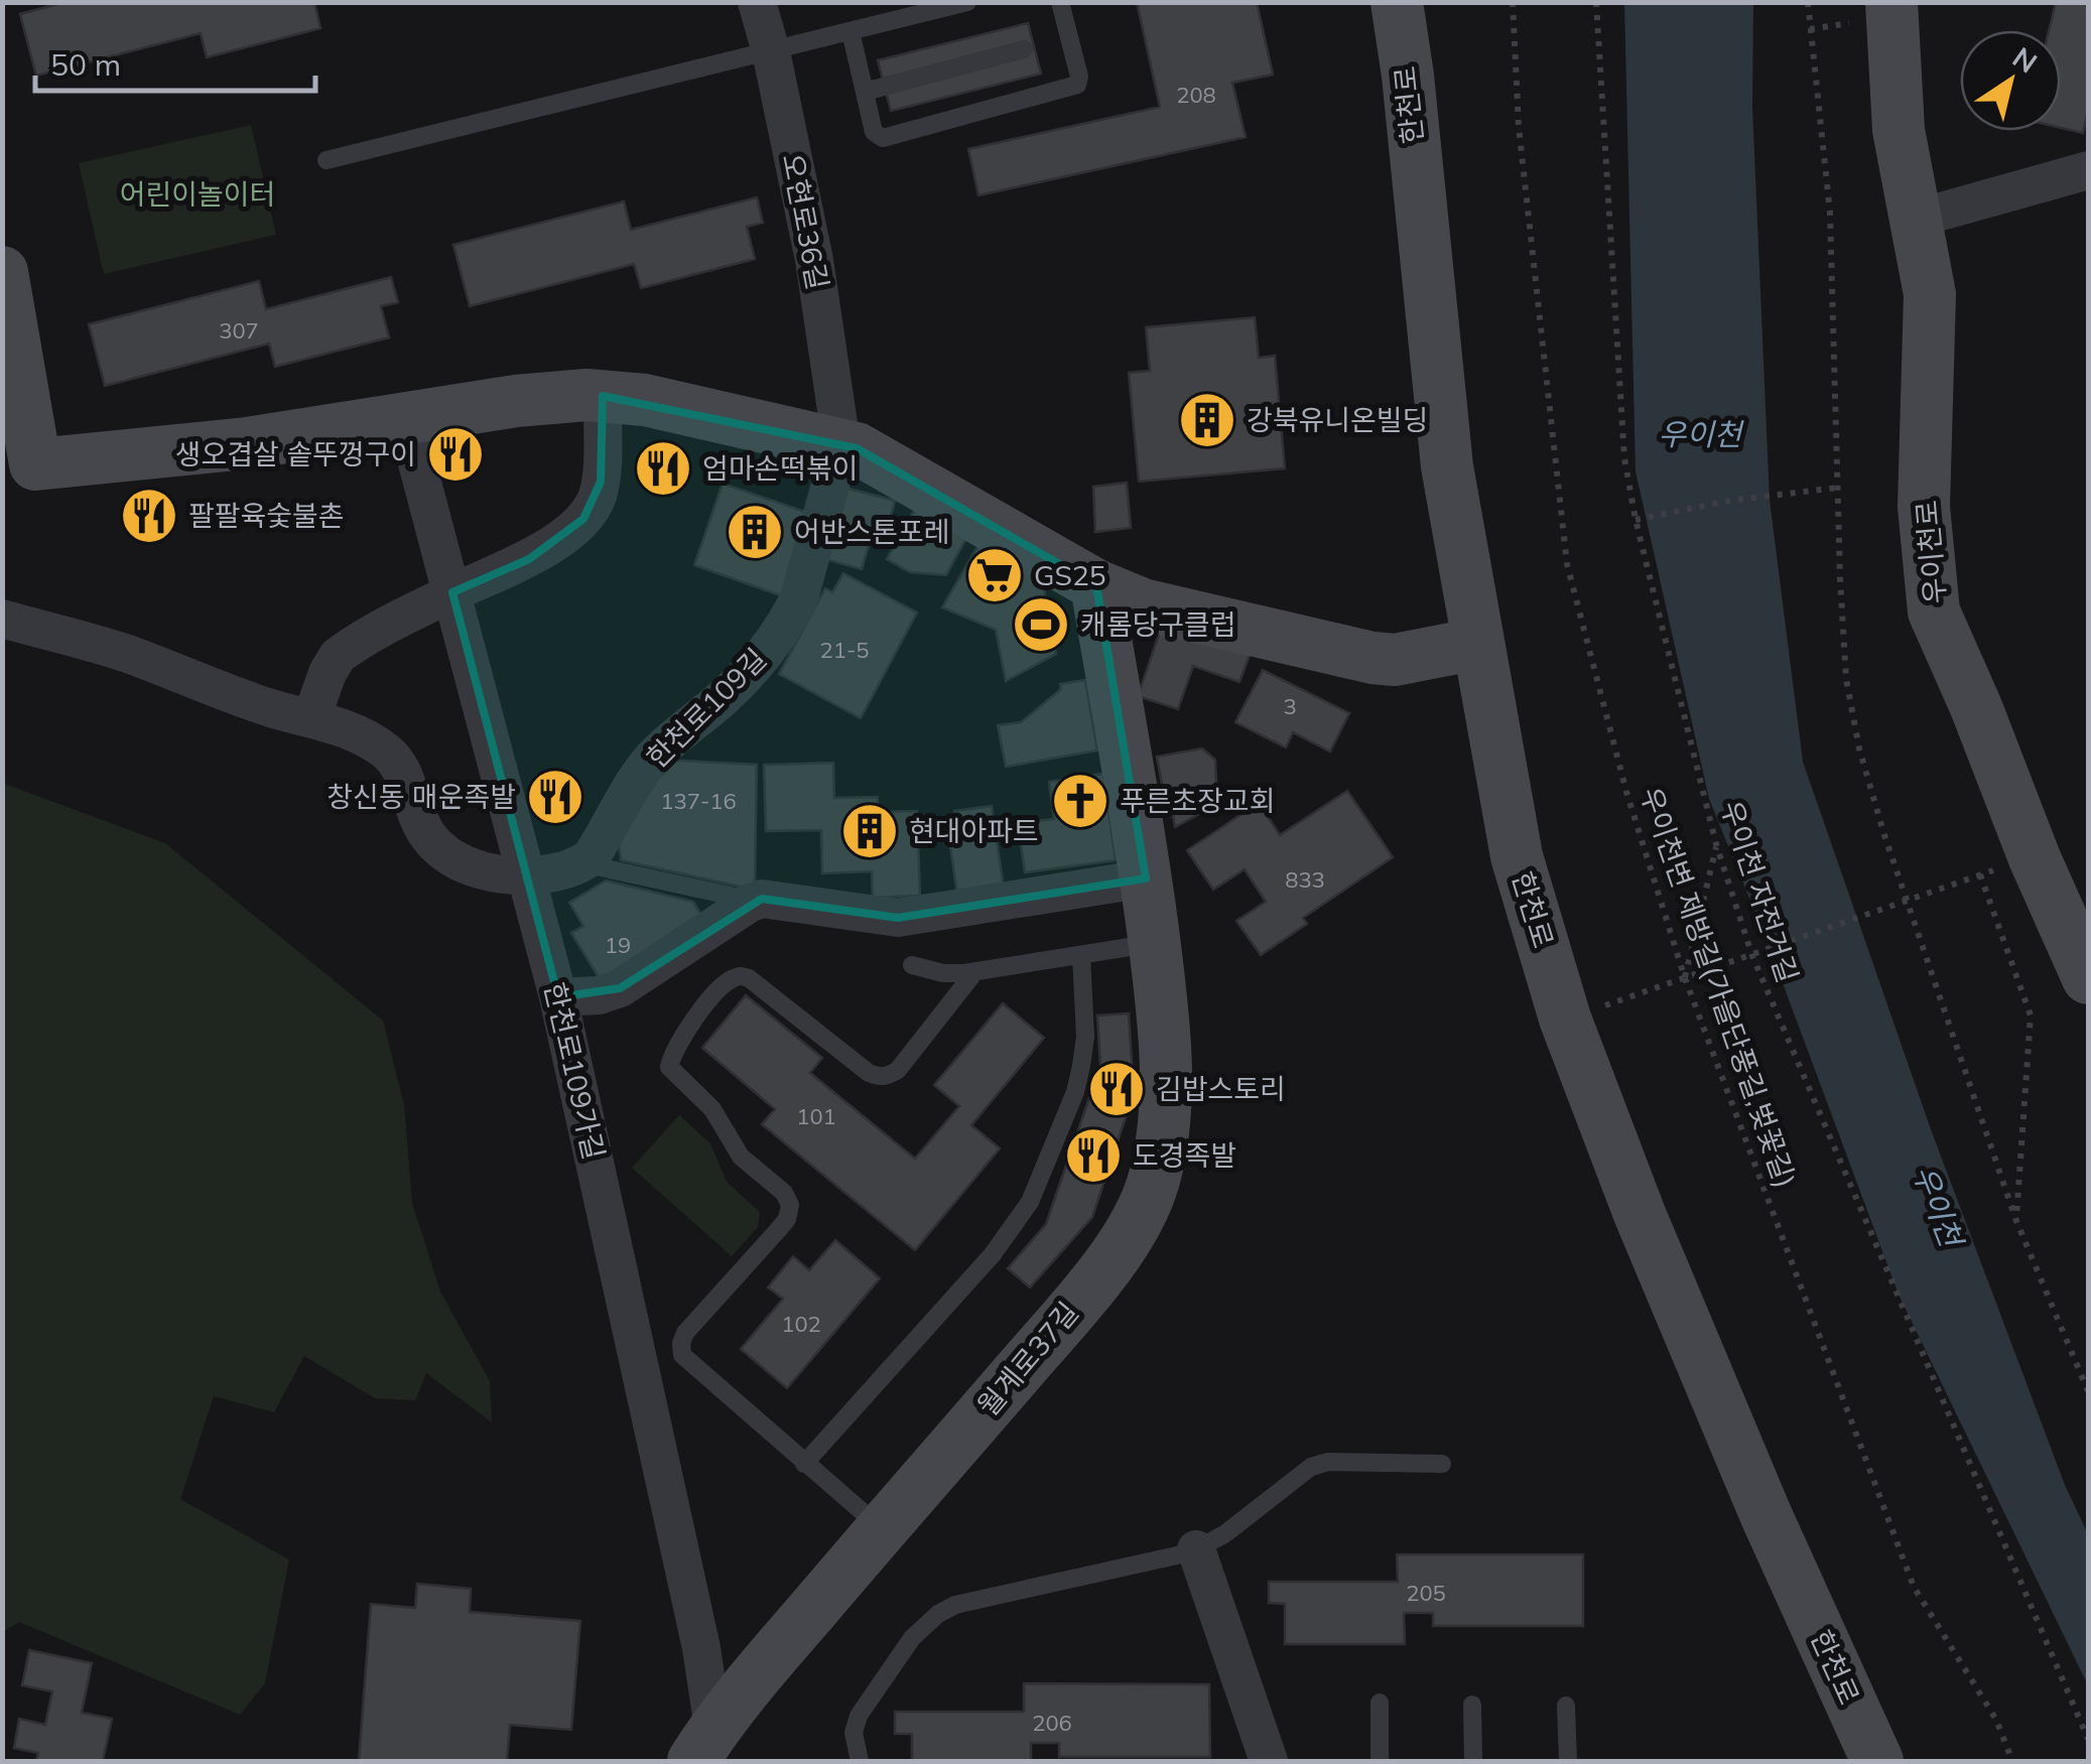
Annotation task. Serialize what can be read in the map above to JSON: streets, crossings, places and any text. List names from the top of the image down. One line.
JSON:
{"streets":{"street":["한천로","오현로36길","우이천로","한천로109길","한천로109가길","월계로37길"],"path":["우이천 자전거길","우이천변 제방길(가을단풍길,벚꽃길)"]},"crossings":[["오현로36길","한천로109길"],["한천로109가길","월계로37길"]],"water":["우이천"],"parks":["어린이놀이터"],"places":{"building":["강북유니온빌딩","어반스톤포레","현대아파트"],"restaurant":["생오겹살 솥뚜껑구이","엄마손떡볶이","팔팔육숯불촌","창신동 매운족발","김밥스토리","도경족발"],"supermarket":["GS25"],"sports":["캐롬당구클럽"],"church":["푸른초장교회"]},"house_numbers":["208","307","21-5","3","137-16","833","19","101","102","205","206"],"scale_bar":"50 m","north":"top right"}
